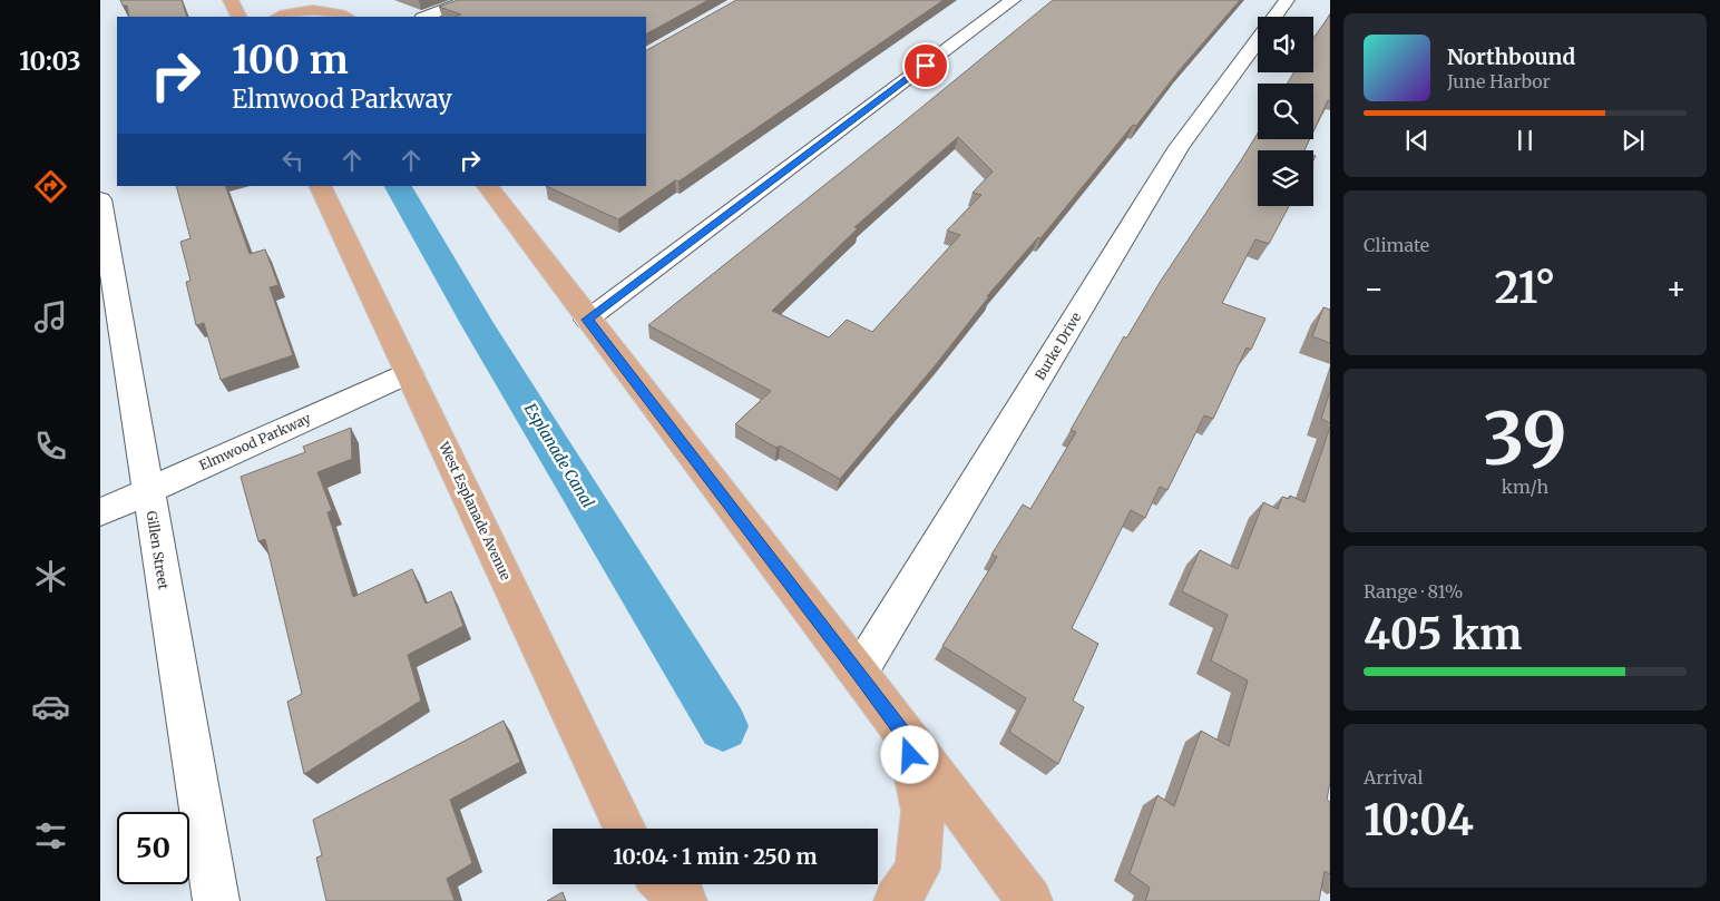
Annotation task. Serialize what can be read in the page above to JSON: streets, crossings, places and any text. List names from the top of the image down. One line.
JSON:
{"streets":{"main road":["West Esplanade Avenue"],"street":["Burke Drive","Elmwood Parkway","Gillen Street"]},"crossings":[["Elmwood Parkway","West Esplanade Avenue"],["Elmwood Parkway","Gillen Street"]],"water":["Esplanade Canal"],"page":{"tabs":"10:03","turn":["100 m","Elmwood Parkway"],"song":["Northbound","June Harbor"],"tile":["Climate",["39","km/h"],["Range · 81%","405 km"],["Arrival","10:04"]],"heat":["−","21°","+"],"limit":"50","trip":"10:04 · 1 min · 250 m"}}
